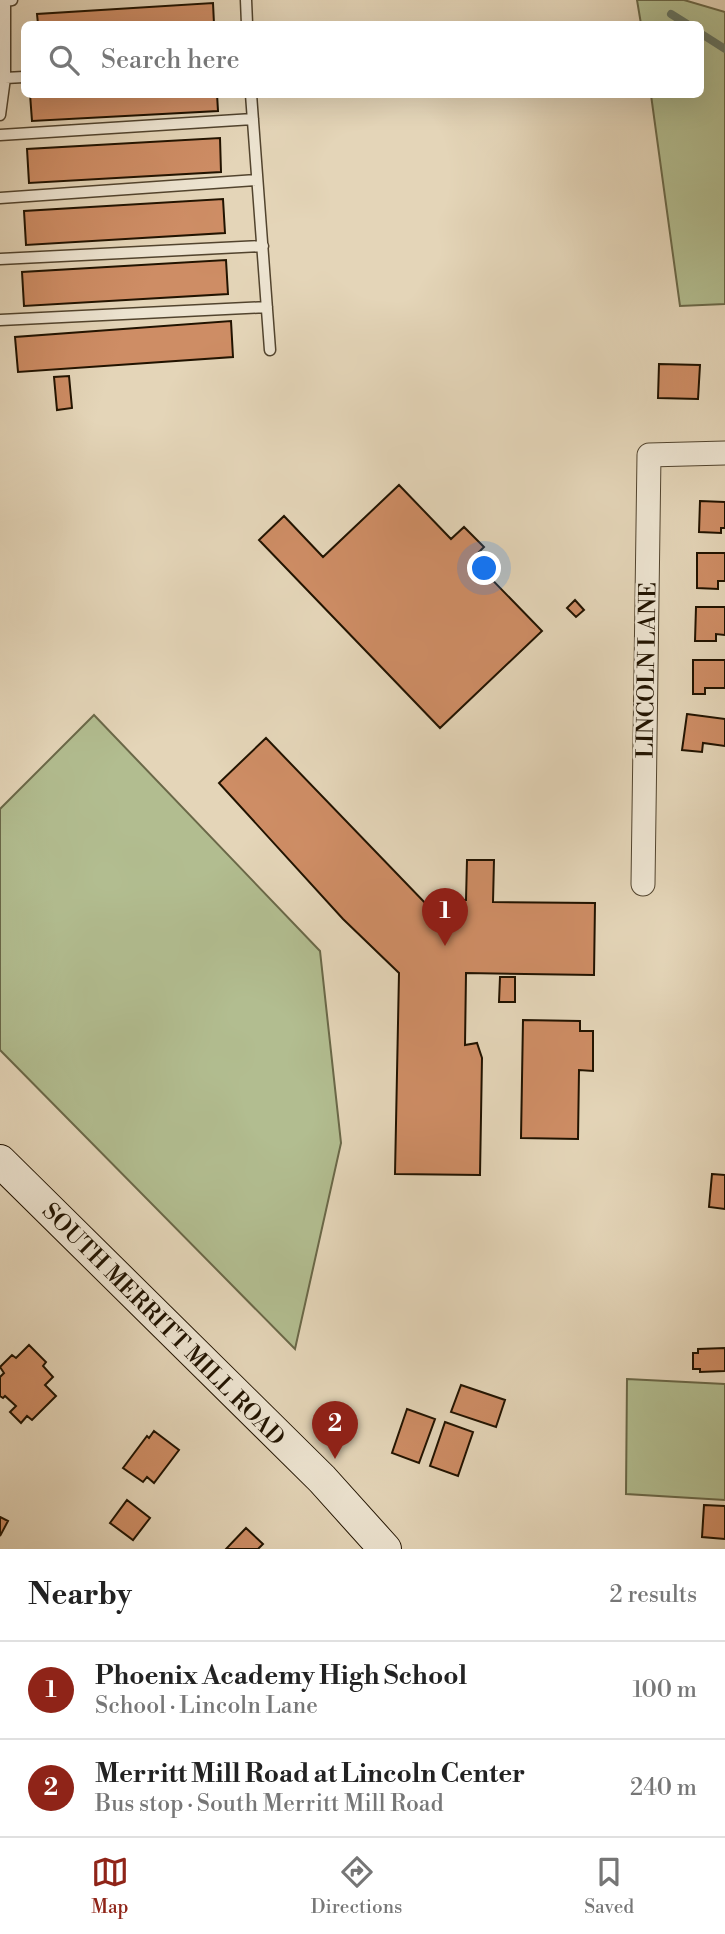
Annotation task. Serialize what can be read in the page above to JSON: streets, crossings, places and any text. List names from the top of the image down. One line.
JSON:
{"streets":{"street":["LINCOLN LANE","SOUTH MERRITT MILL ROAD"]},"page":{"search":"Search here","pins":["1","2"],"heading":["Nearby","2 results"],"list":[{"mark":"1","name":"Phoenix Academy High School","note":"School · Lincoln Lane","value":"100 m"},{"mark":"2","name":"Merritt Mill Road at Lincoln Center","note":"Bus stop · South Merritt Mill Road","value":"240 m"}],"nav":["Map","Directions","Saved"]}}
